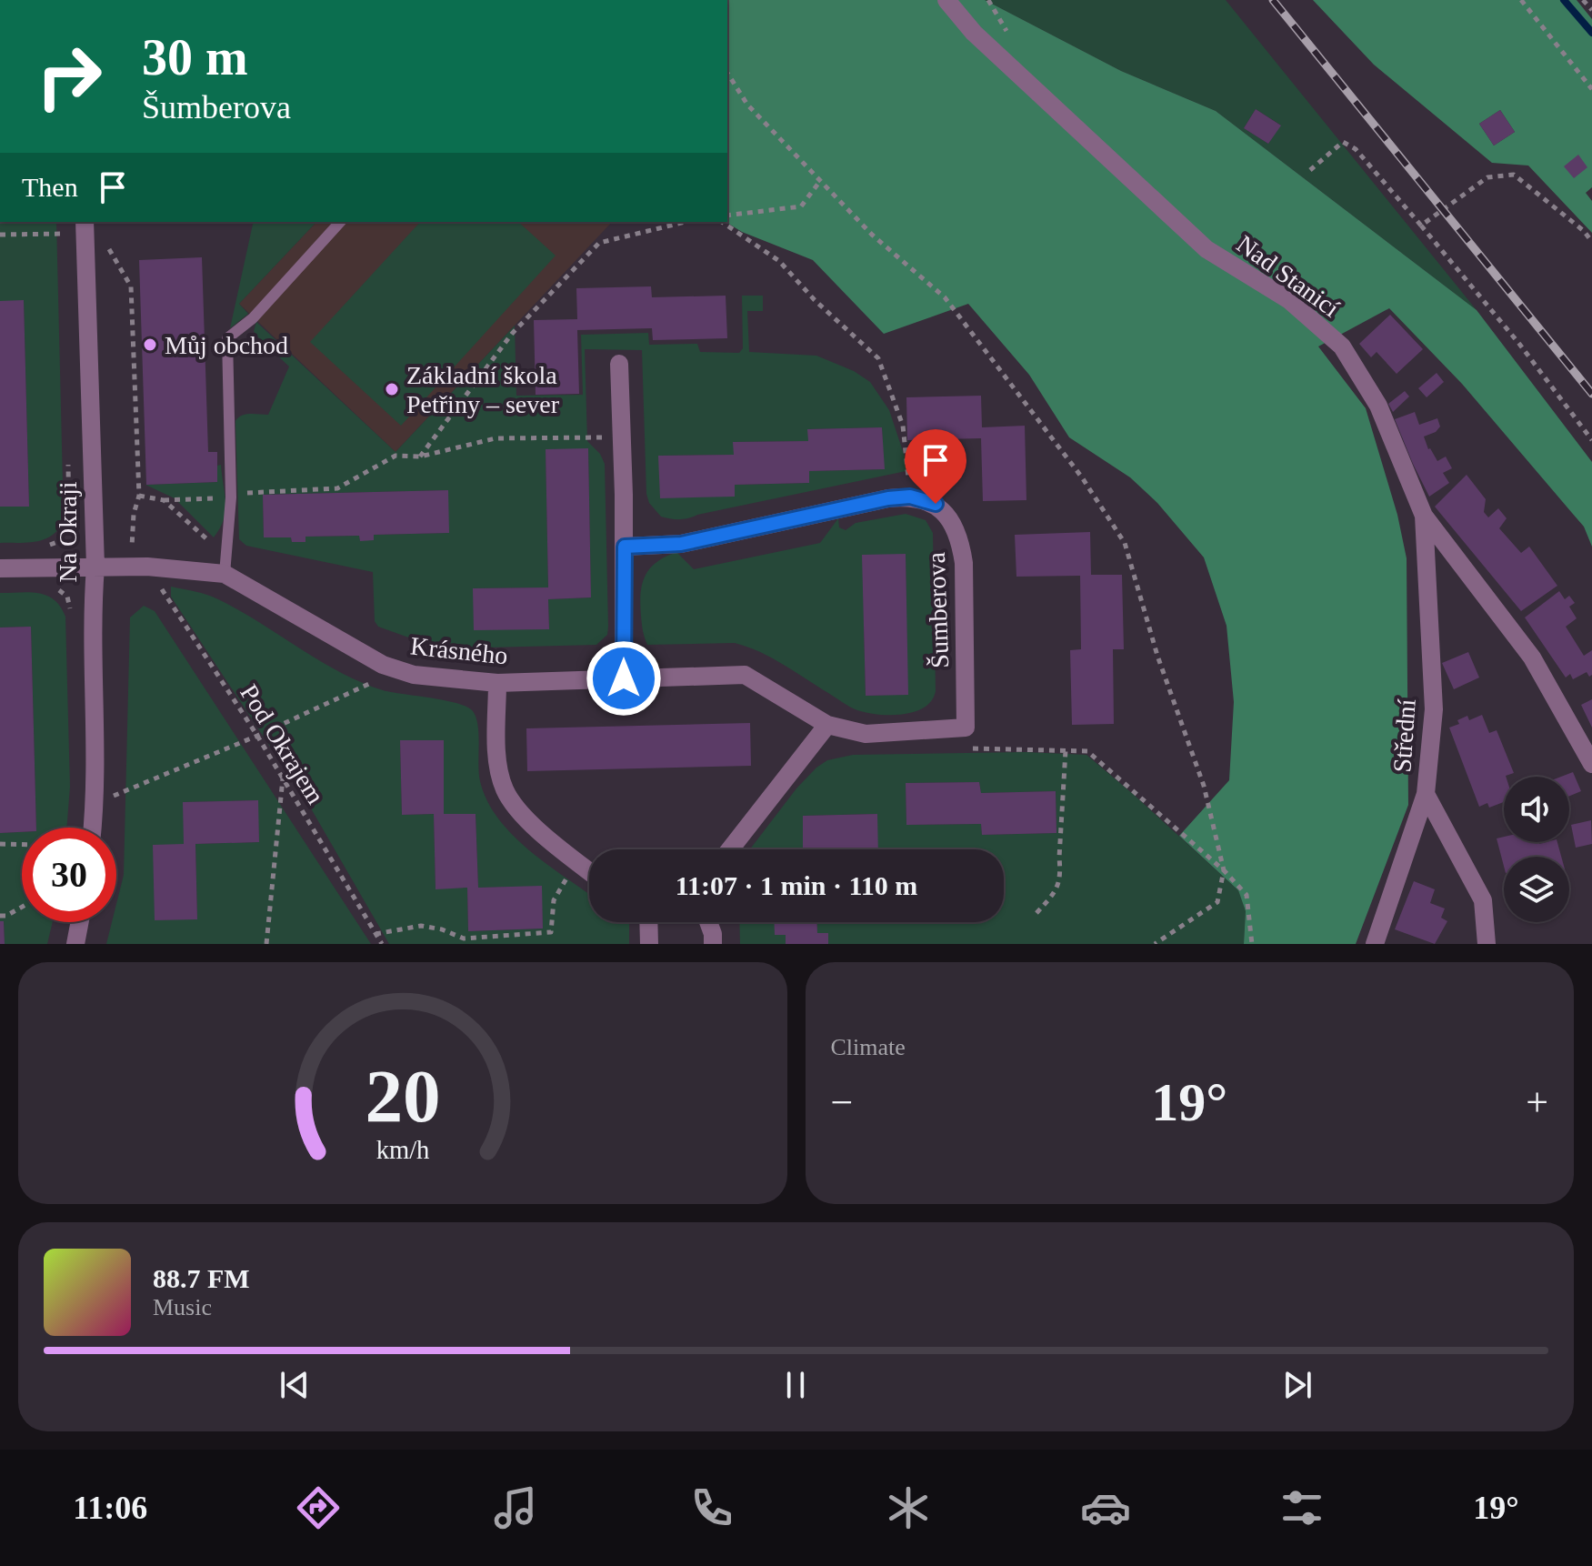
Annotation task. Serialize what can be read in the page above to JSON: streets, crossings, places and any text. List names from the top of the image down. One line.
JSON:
{"streets":{"street":["Nad Stanicí","Na Okraji","Šumberova","Krásného","Střední"],"path":["Pod Okrajem"]},"crossings":[["Nad Stanicí","Střední"],["Na Okraji","Krásného"],["Šumberova","Krásného"],["Krásného","Pod Okrajem"]],"places":["Můj obchod","Základní škola Petřiny – sever"],"page":{"turn":["30 m","Šumberova"],"then":"Then","limit":"30","trip":"11:07 · 1 min · 110 m","tile":"Climate","heat":["−","19°","+"],"song":["88.7 FM","Music"],"tabs":["11:06","19°"],"gauge":["20","km/h"]}}
